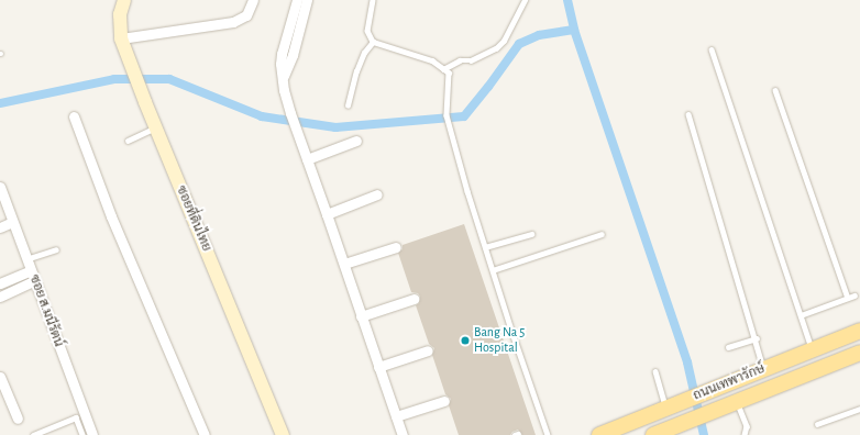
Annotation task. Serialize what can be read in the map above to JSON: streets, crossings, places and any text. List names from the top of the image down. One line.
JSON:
{"streets":{"main road":["ถนนเทพารักษ์"],"street":["ซอยที่ดินไทย","ซอย ส.มนีรัตน์"]},"places":["Bang Na 5 Hospital"]}
